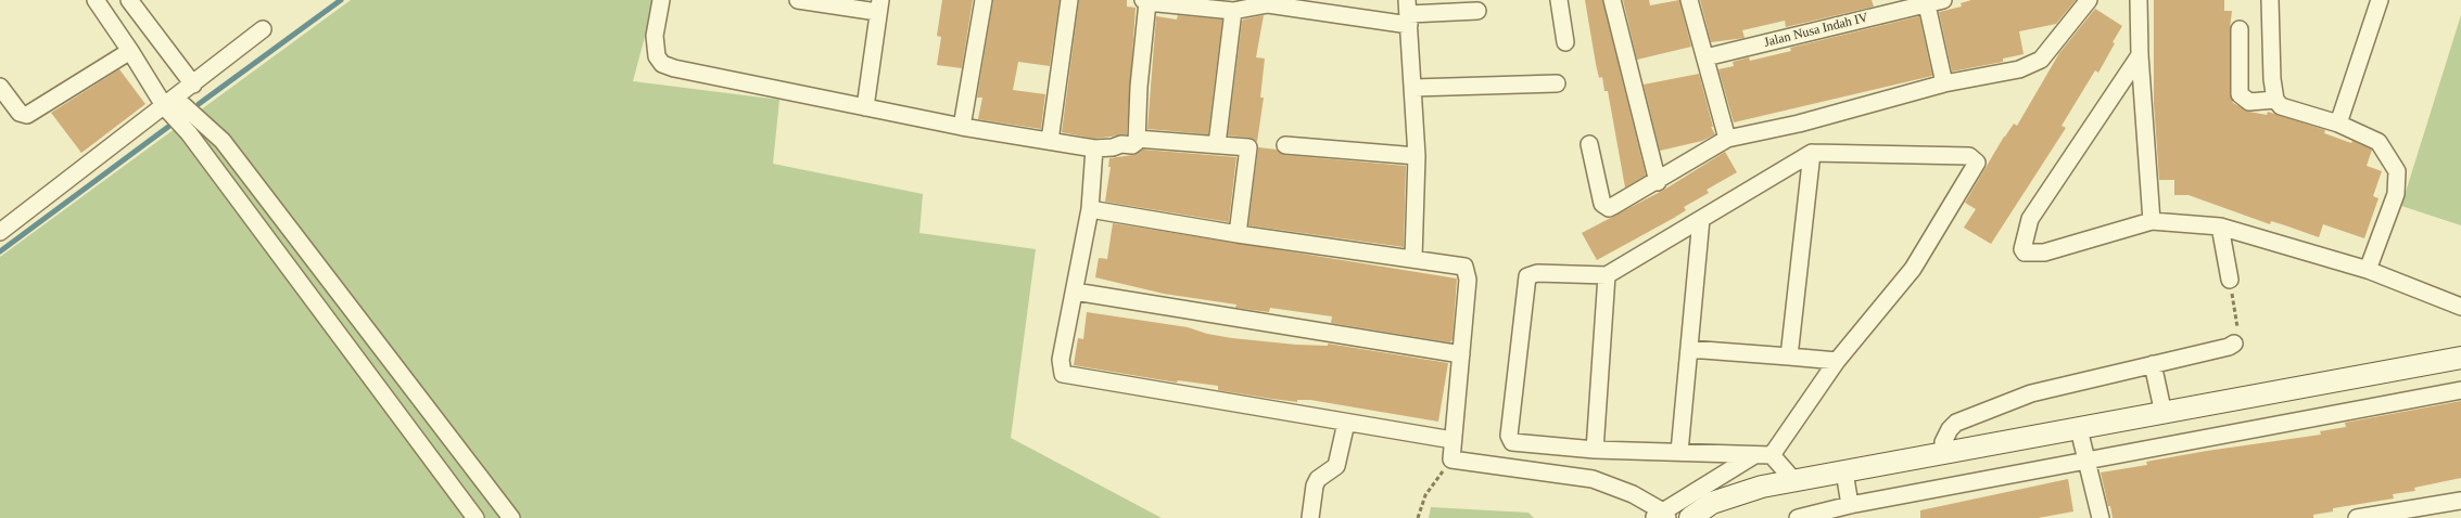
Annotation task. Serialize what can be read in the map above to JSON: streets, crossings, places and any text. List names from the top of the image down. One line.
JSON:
{"streets":{"street":["Jalan Nusa Indah IV"]}}
